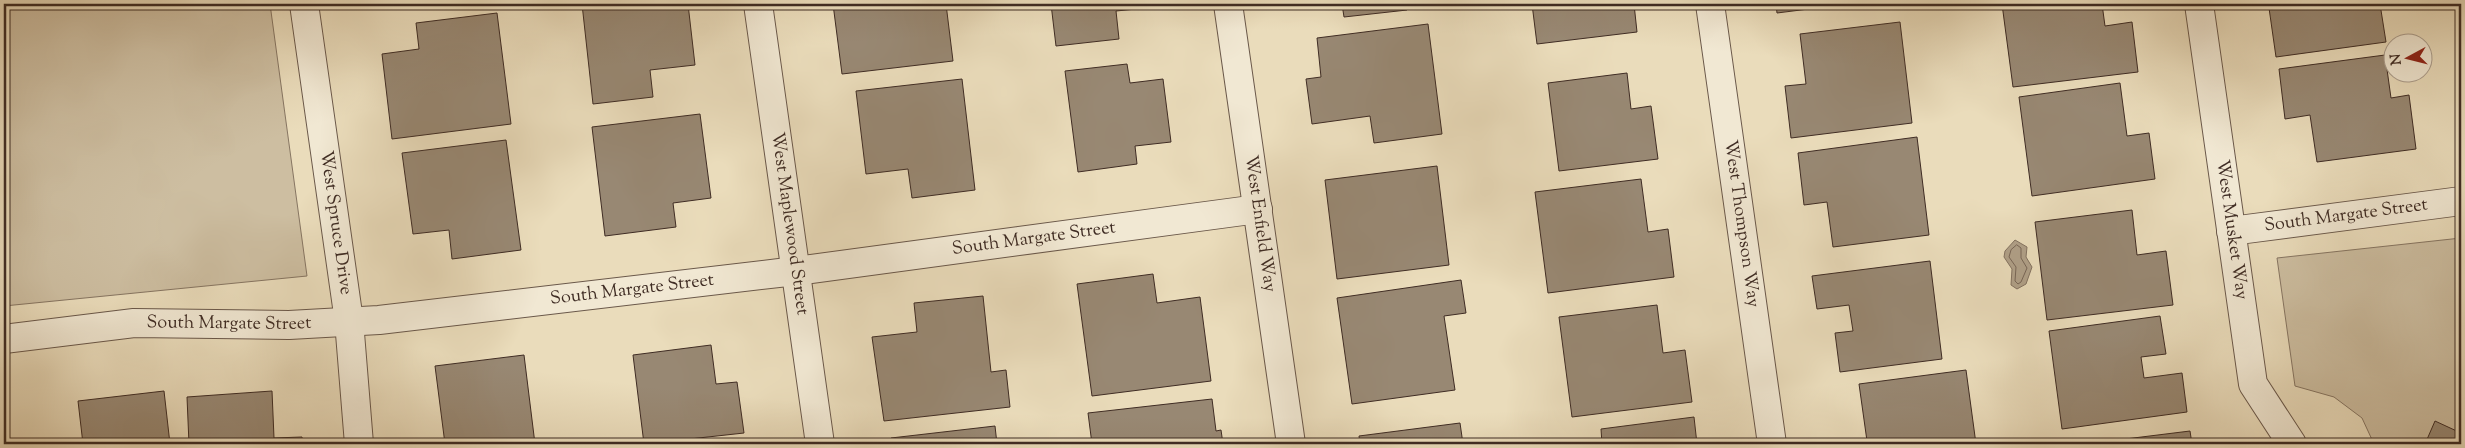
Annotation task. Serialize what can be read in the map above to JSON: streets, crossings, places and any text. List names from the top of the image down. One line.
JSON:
{"streets":{"street":["South Margate Street","West Spruce Drive","West Maplewood Street","West Enfield Way","West Thompson Way","West Musket Way"]},"crossings":[["South Margate Street","West Spruce Drive"],["South Margate Street","West Maplewood Street"],["South Margate Street","West Enfield Way"],["South Margate Street","West Musket Way"]],"north":"left"}
